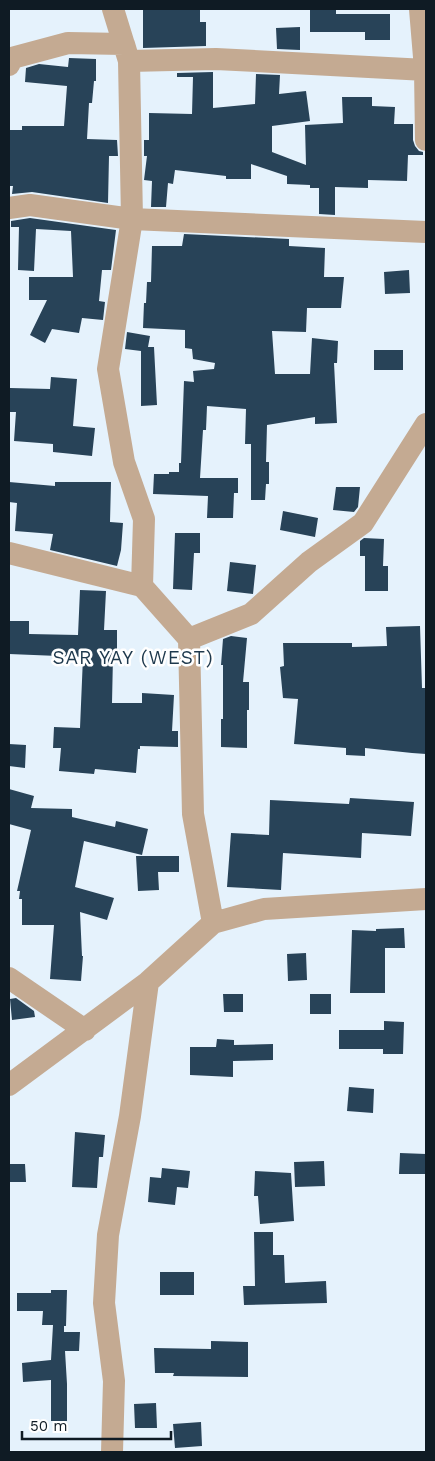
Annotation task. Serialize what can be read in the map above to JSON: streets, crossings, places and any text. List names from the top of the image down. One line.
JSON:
{"districts":["SAR YAY (WEST)"],"scale_bar":"50 m"}
